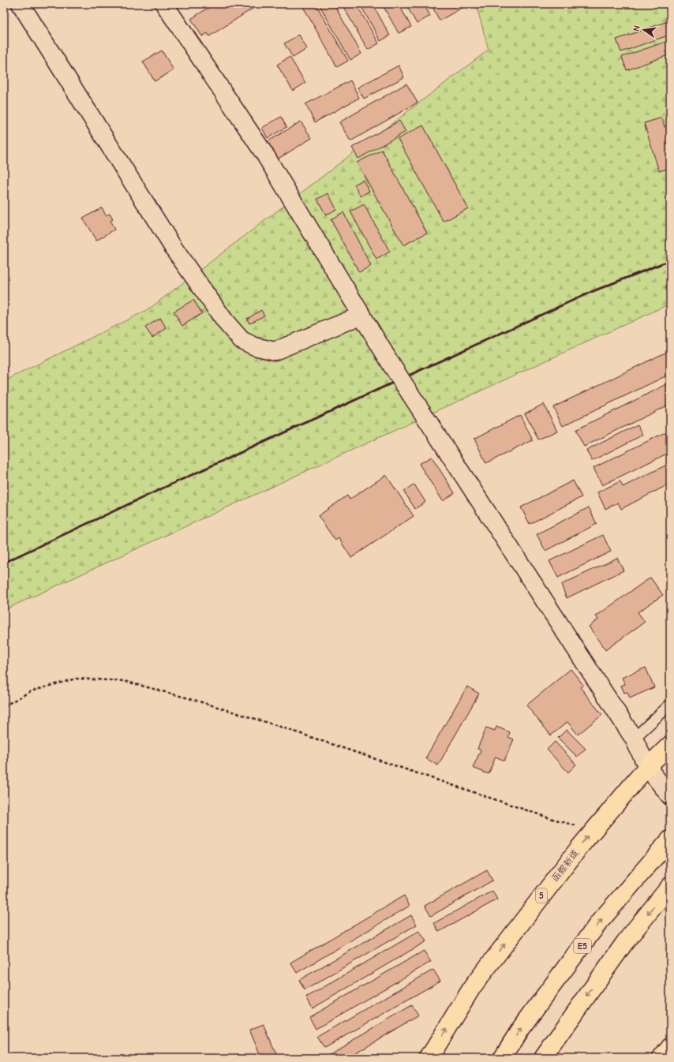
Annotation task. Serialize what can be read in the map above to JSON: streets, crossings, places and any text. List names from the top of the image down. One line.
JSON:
{"streets":{"highway":["函館新道","5","E5"]},"north":"left"}
